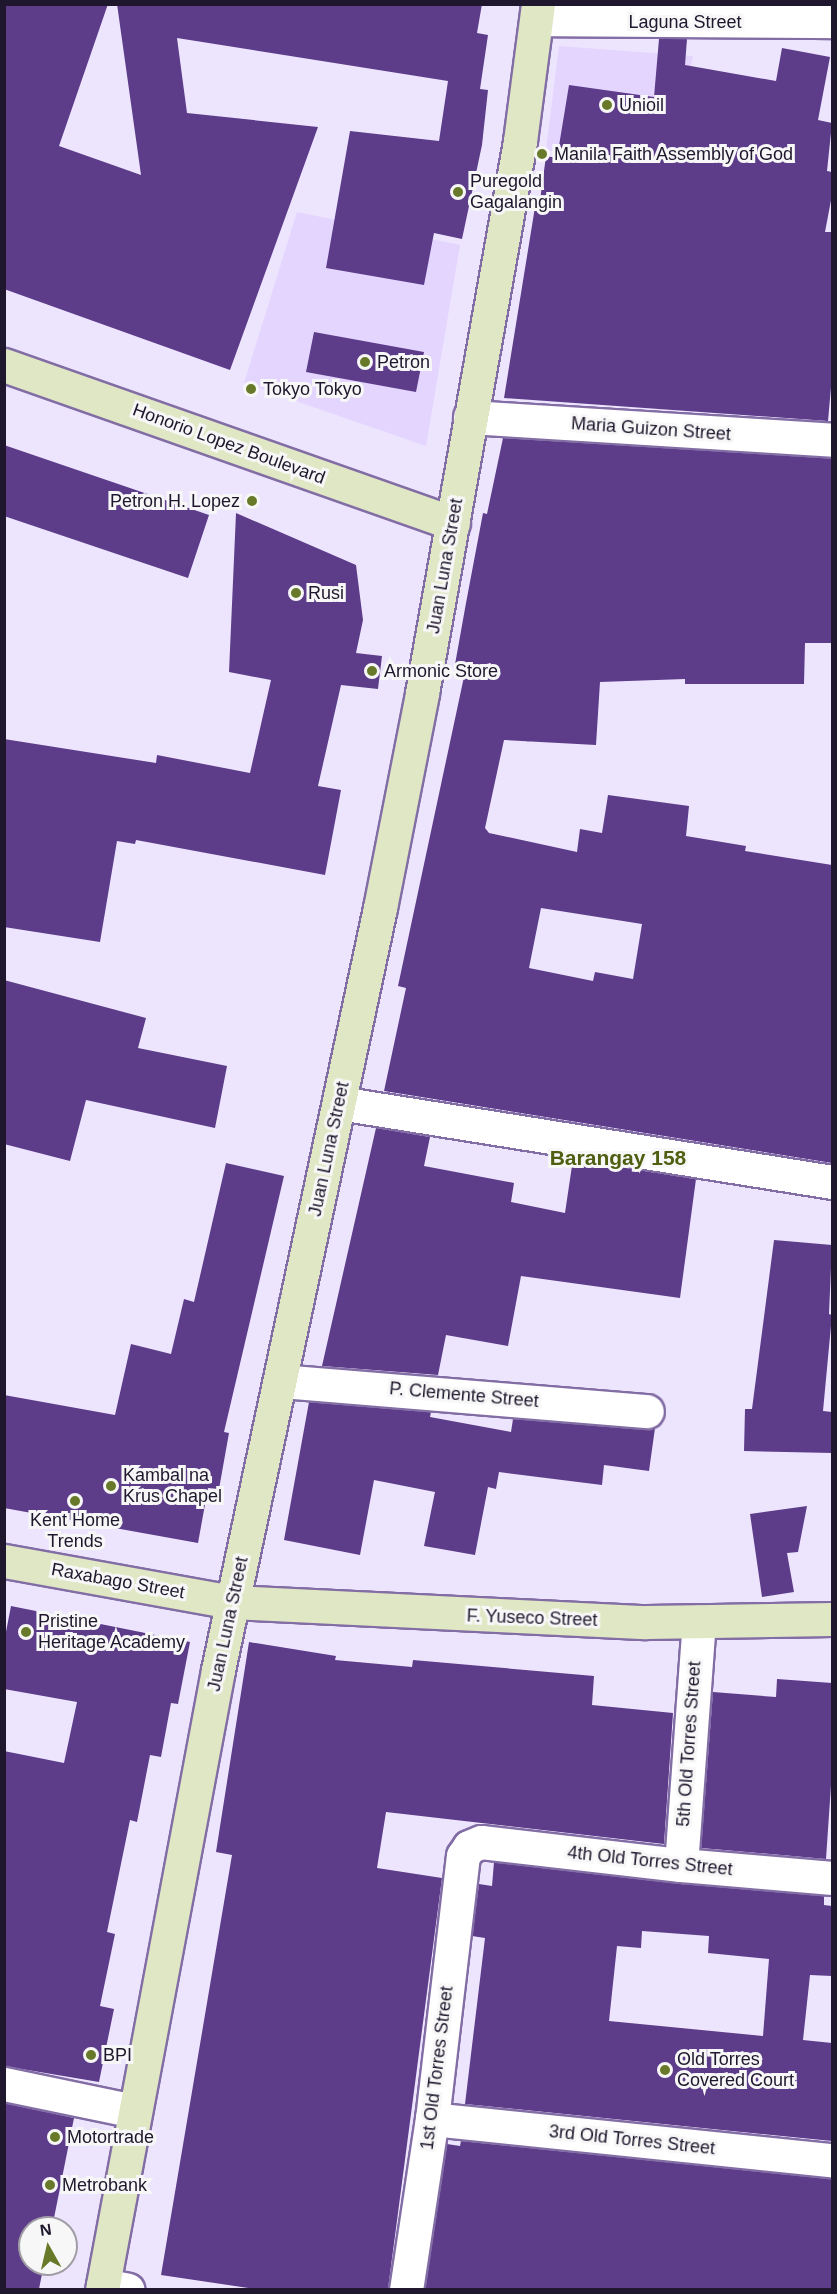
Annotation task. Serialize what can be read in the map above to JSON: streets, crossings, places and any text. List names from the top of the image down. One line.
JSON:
{"streets":{"main road":["Honorio Lopez Boulevard","Juan Luna Street","Raxabago Street","F. Yuseco Street"],"street":["Laguna Street","Maria Guizon Street","P. Clemente Street","5th Old Torres Street","4th Old Torres Street","1st Old Torres Street","3rd Old Torres Street"]},"crossings":[["Laguna Street","Juan Luna Street"],["Maria Guizon Street","Juan Luna Street"],["Honorio Lopez Boulevard","Juan Luna Street"],["Juan Luna Street","P. Clemente Street"],["Juan Luna Street","Raxabago Street"],["Juan Luna Street","F. Yuseco Street"],["Raxabago Street","F. Yuseco Street"],["F. Yuseco Street","5th Old Torres Street"],["5th Old Torres Street","4th Old Torres Street"],["4th Old Torres Street","1st Old Torres Street"],["1st Old Torres Street","3rd Old Torres Street"]],"districts":["Barangay 158"],"places":["Unioil","Manila Faith Assembly of God","Puregold Gagalangin","Petron","Tokyo Tokyo","Petron H. Lopez","Rusi","Armonic Store","Kambal na Krus Chapel","Kent Home Trends","Pristine Heritage Academy","BPI","Old Torres Covered Court","Motortrade","Metrobank"],"north":"top"}
